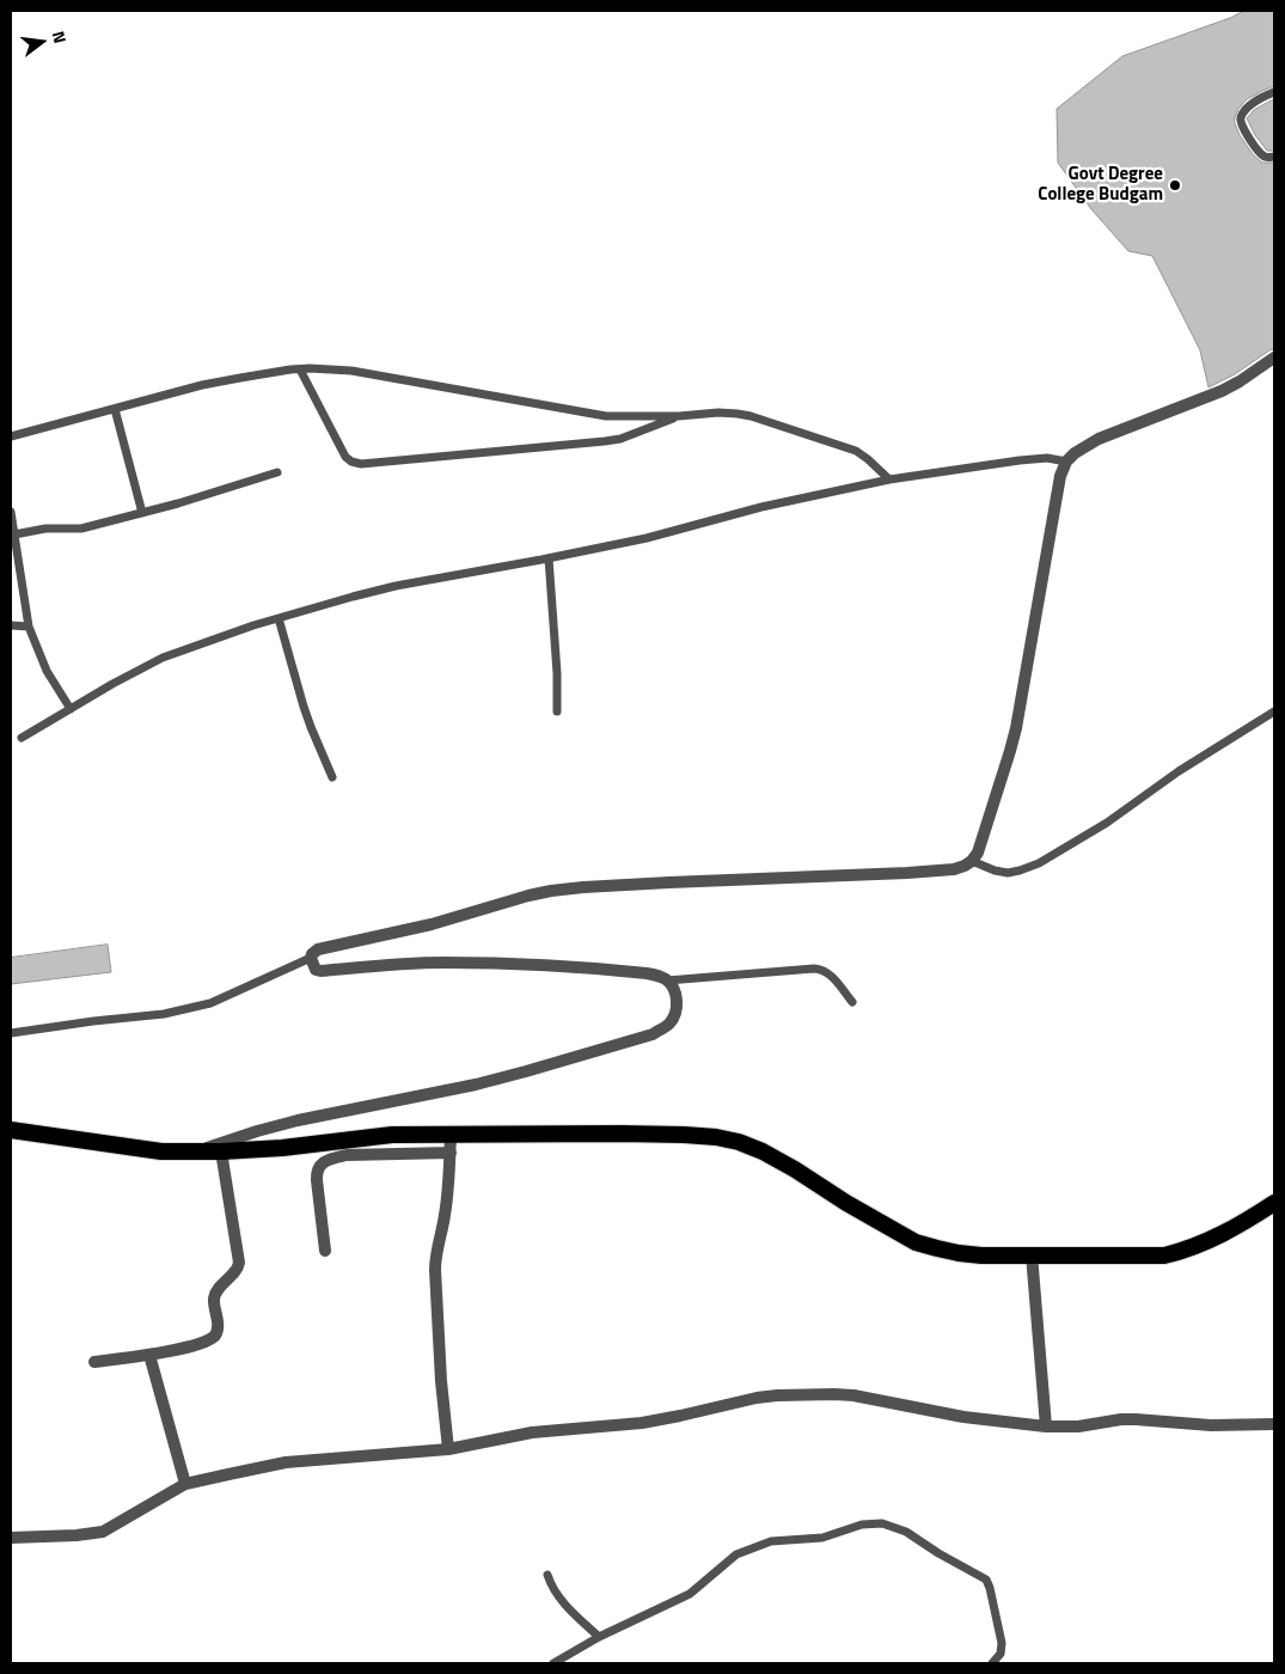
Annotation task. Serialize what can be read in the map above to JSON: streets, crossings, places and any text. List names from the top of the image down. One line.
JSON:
{"places":["Govt Degree College Budgam"],"north":"right"}
